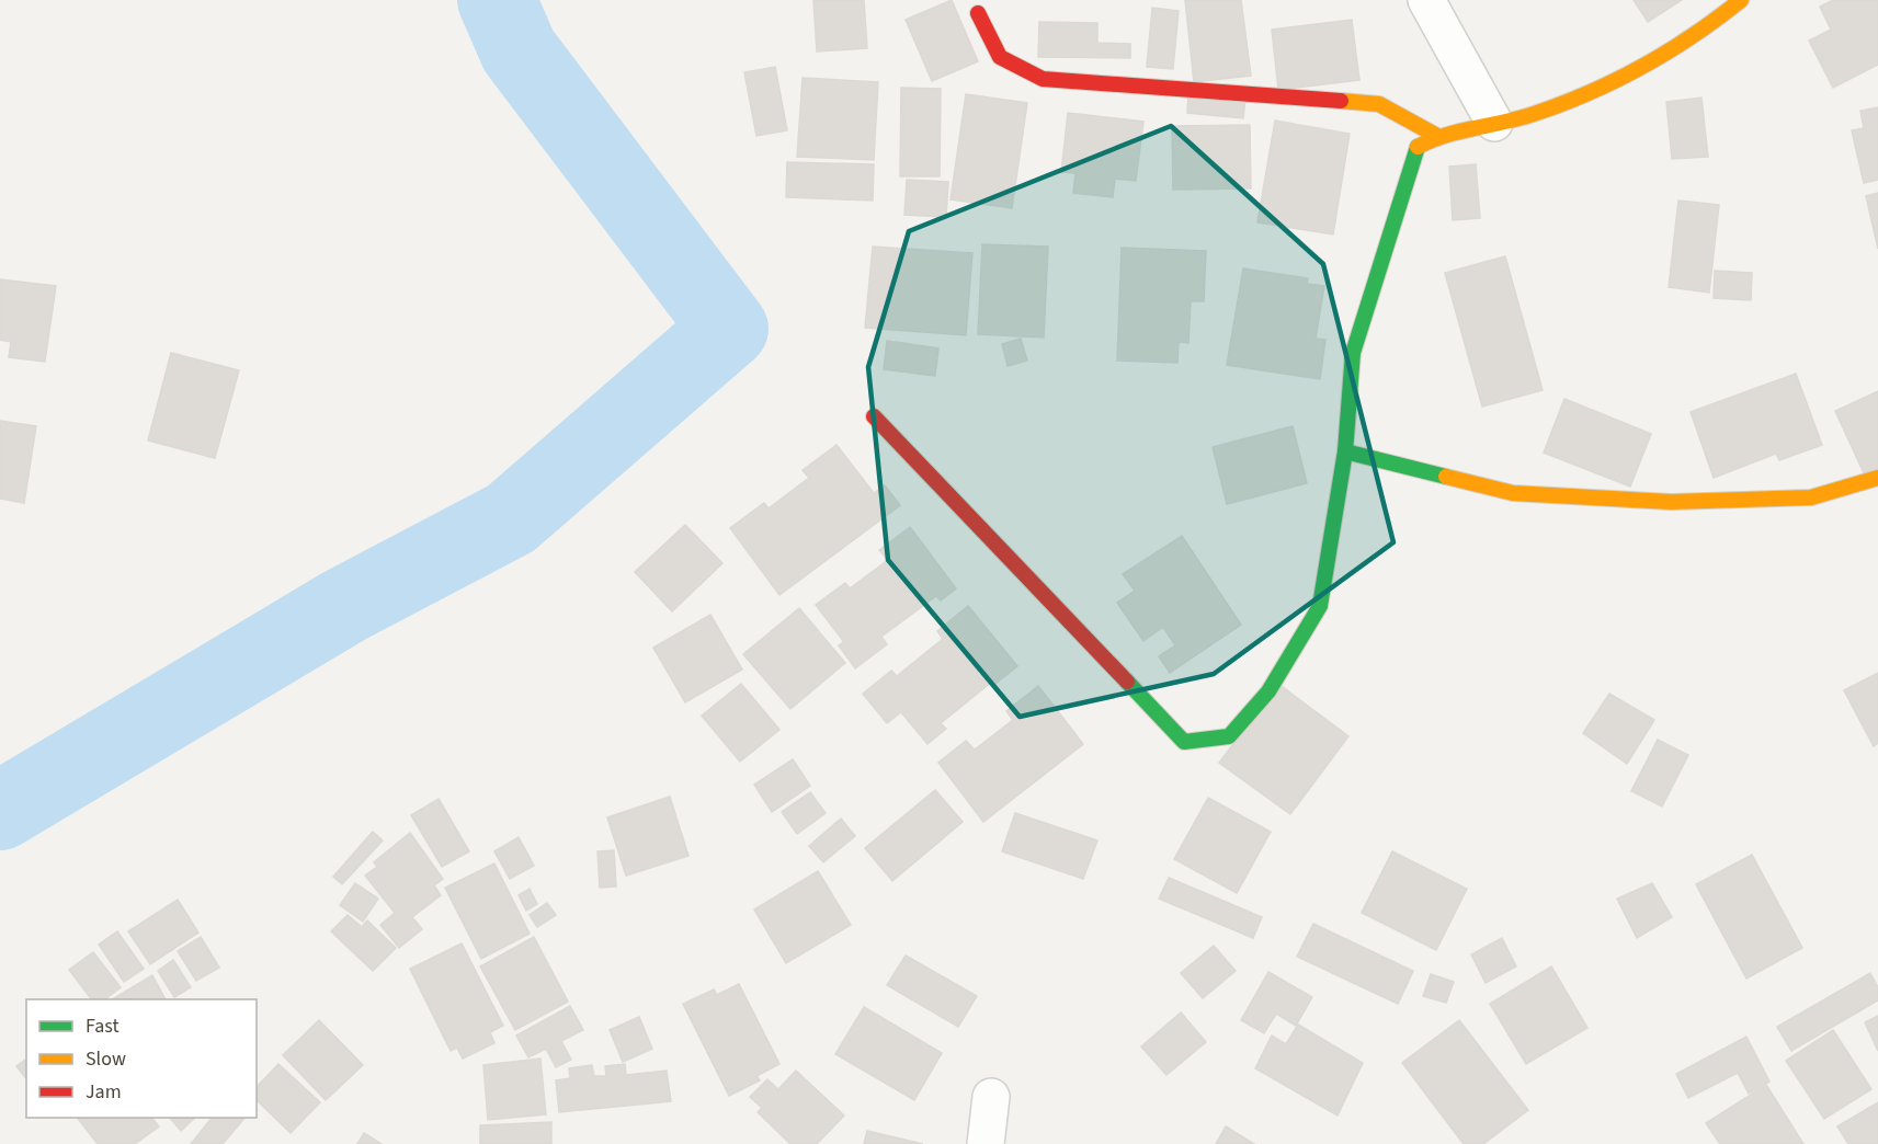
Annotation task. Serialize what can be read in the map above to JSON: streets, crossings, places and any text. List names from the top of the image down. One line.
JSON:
{"legend":["Fast","Slow","Jam"]}
